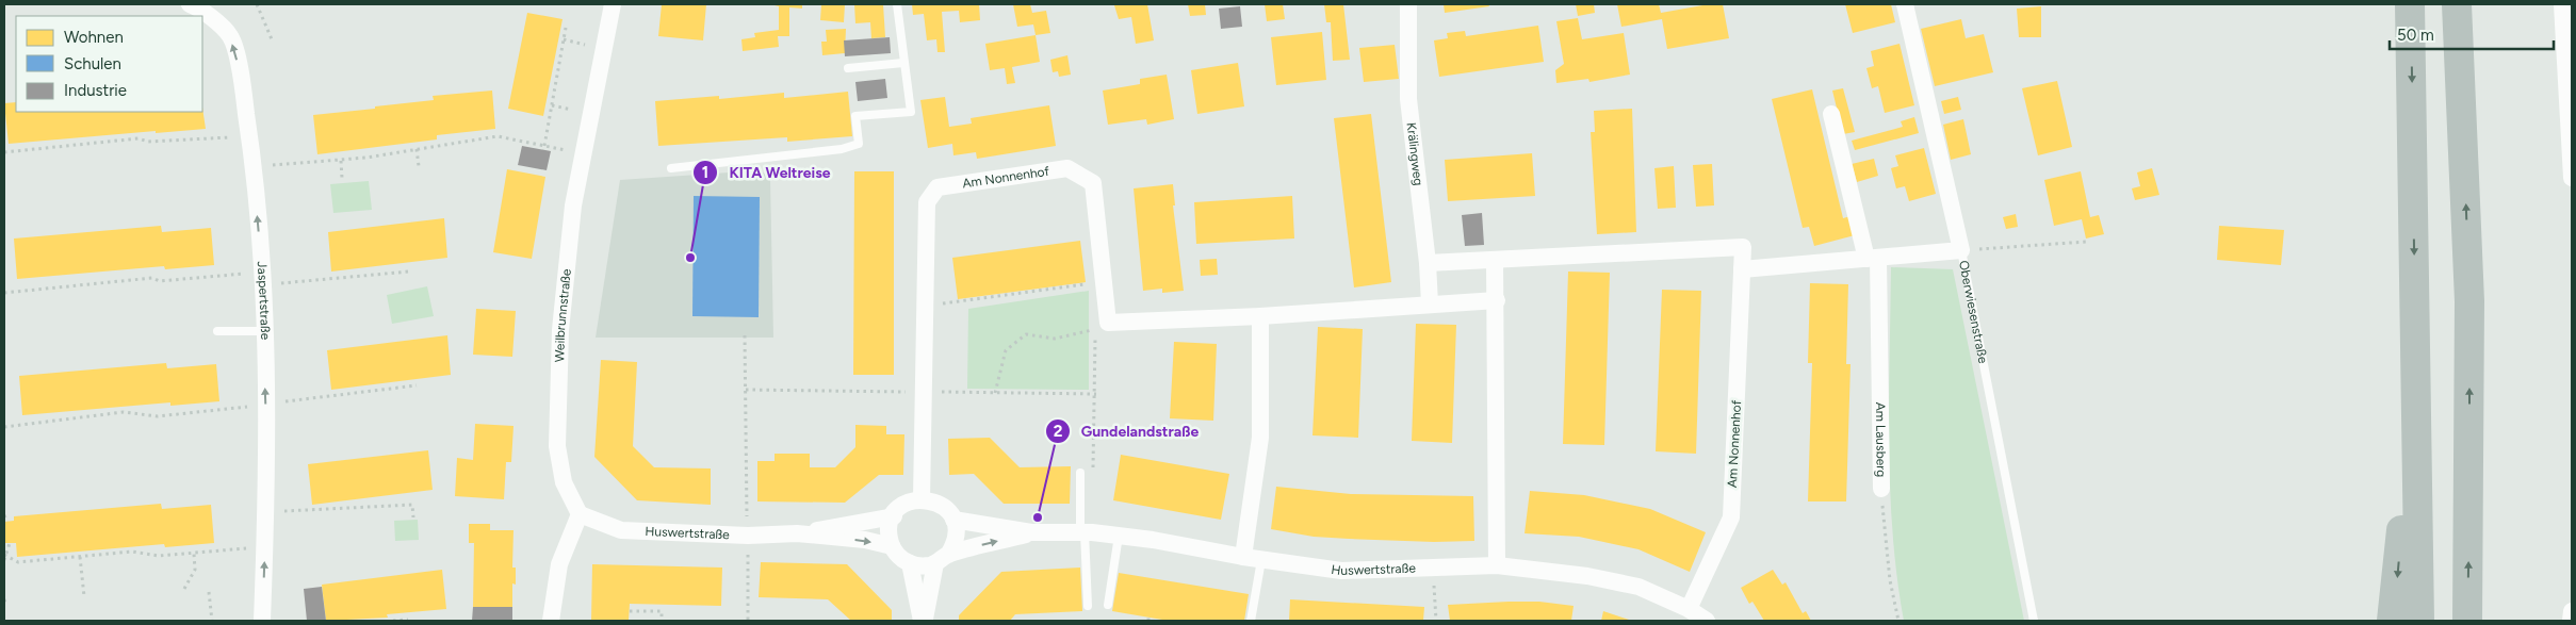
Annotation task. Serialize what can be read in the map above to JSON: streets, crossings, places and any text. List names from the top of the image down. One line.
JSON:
{"streets":{"street":["Krälingweg","Am Nonnenhof","Jaspertstraße","Oberwiesenstraße","Weilbrunnstraße","Am Lausberg","Huswertstraße"]},"crossings":[["Krälingweg","Am Nonnenhof"],["Am Nonnenhof","Huswertstraße"],["Weilbrunnstraße","Huswertstraße"]],"one_way":["Jaspertstraße"],"places":["KITA Weltreise","Gundelandstraße"],"legend":["Wohnen","Schulen","Industrie"],"scale_bar":"50 m"}
